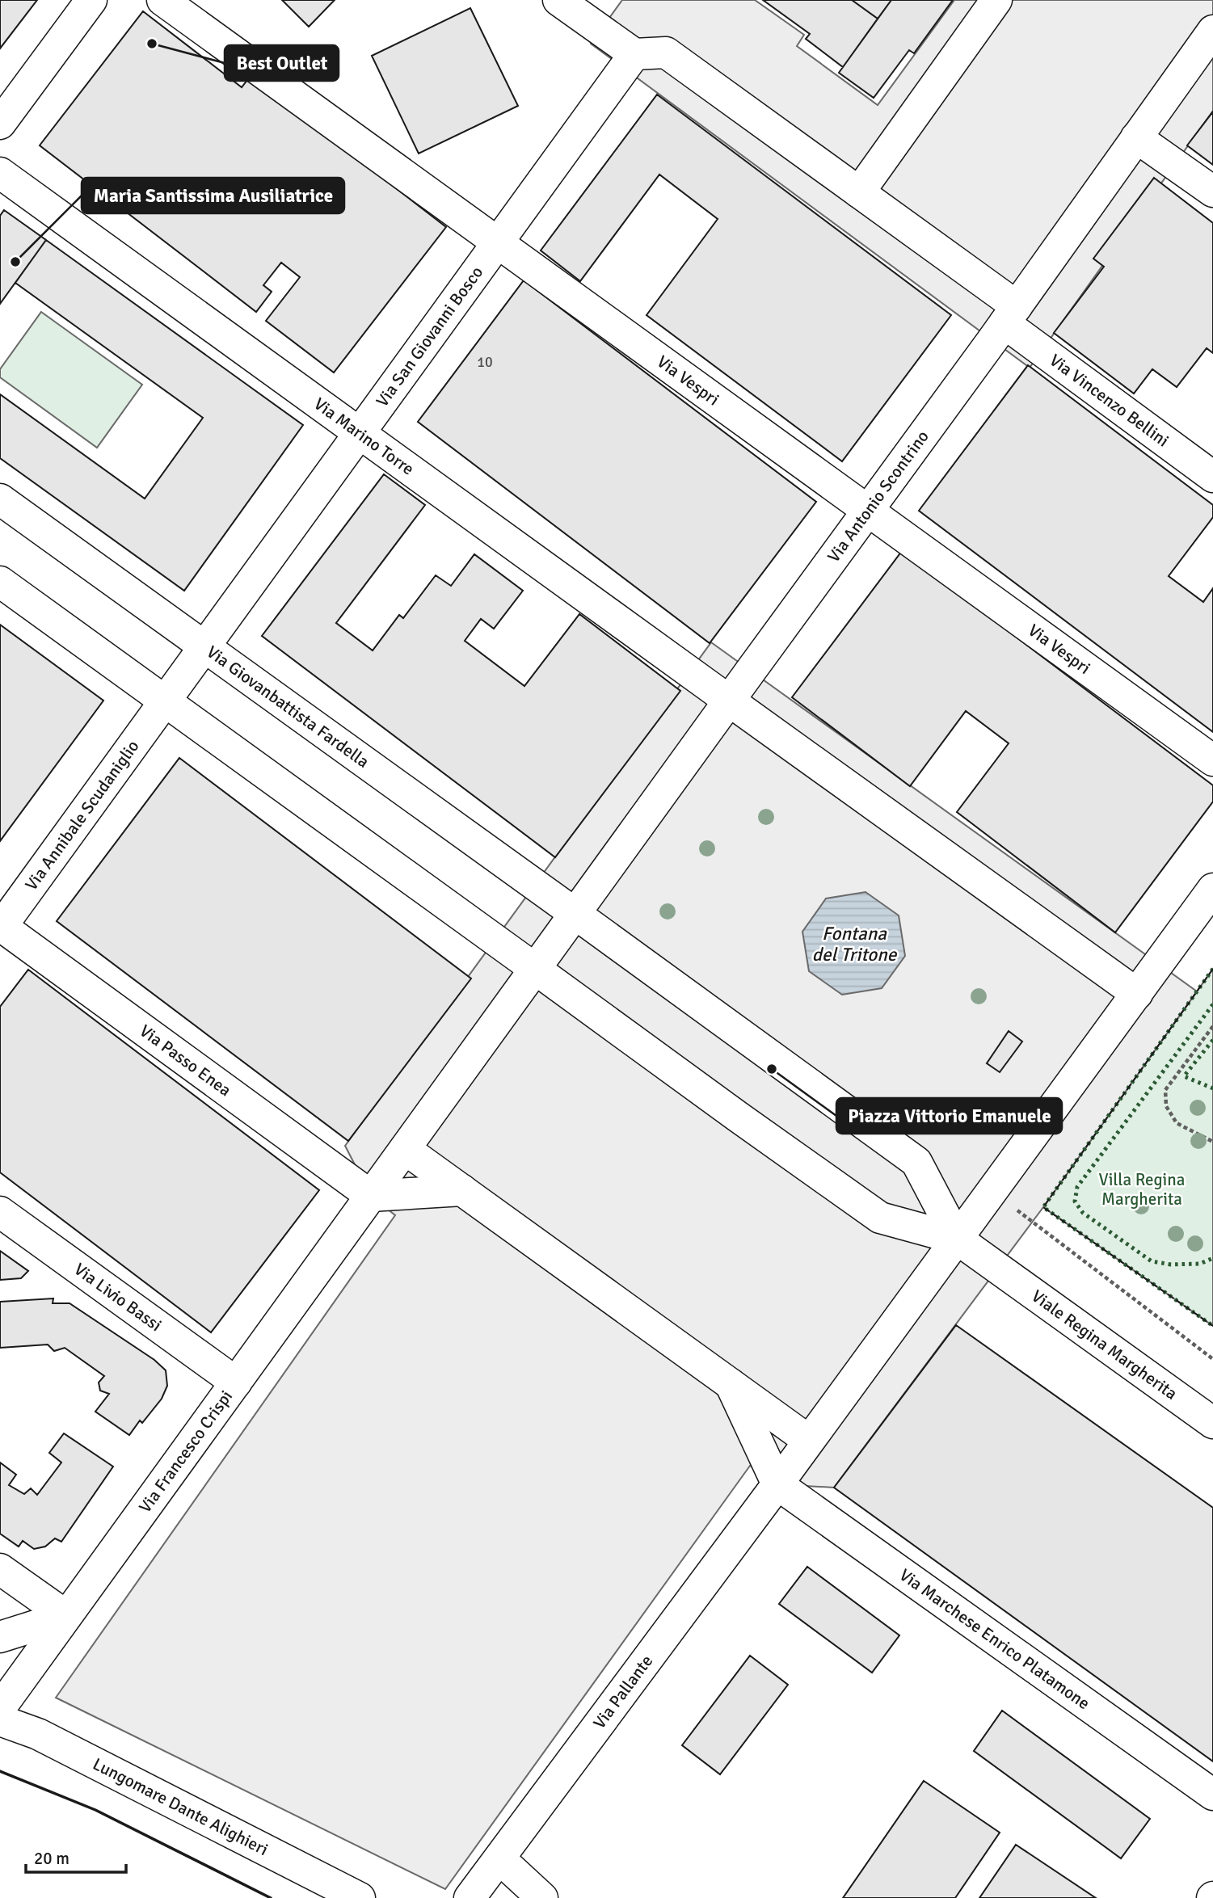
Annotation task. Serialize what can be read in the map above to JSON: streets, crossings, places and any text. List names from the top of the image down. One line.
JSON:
{"streets":{"street":["Via San Giovanni Bosco","Via Vespri","Via Vincenzo Bellini","Via Marino Torre","Via Antonio Scontrino","Via Giovanbattista Fardella","Via Annibale Scudaniglio","Via Passo Enea","Via Livio Bassi","Viale Regina Margherita","Via Francesco Crispi","Via Marchese Enrico Platamone","Via Pallante","Lungomare Dante Alighieri"]},"crossings":[["Via San Giovanni Bosco","Via Vespri"],["Via San Giovanni Bosco","Via Vincenzo Bellini"],["Via San Giovanni Bosco","Via Marino Torre"],["Via San Giovanni Bosco","Via Giovanbattista Fardella"],["Via San Giovanni Bosco","Via Annibale Scudaniglio"],["Via Vespri","Via Antonio Scontrino"],["Via Vincenzo Bellini","Via Antonio Scontrino"],["Via Marino Torre","Via Antonio Scontrino"],["Via Marino Torre","Via Pallante"],["Via Antonio Scontrino","Via Giovanbattista Fardella"],["Via Antonio Scontrino","Via Francesco Crispi"],["Via Giovanbattista Fardella","Via Annibale Scudaniglio"],["Via Giovanbattista Fardella","Viale Regina Margherita"],["Via Giovanbattista Fardella","Via Francesco Crispi"],["Via Giovanbattista Fardella","Via Pallante"],["Via Annibale Scudaniglio","Via Passo Enea"],["Via Passo Enea","Via Francesco Crispi"],["Via Livio Bassi","Via Francesco Crispi"],["Viale Regina Margherita","Via Pallante"],["Via Marchese Enrico Platamone","Via Pallante"]],"water":["Fontana del Tritone"],"parks":["Villa Regina Margherita"],"places":["Best Outlet","Maria Santissima Ausiliatrice","Piazza Vittorio Emanuele"],"house_numbers":["10"],"scale_bar":"20 m"}
